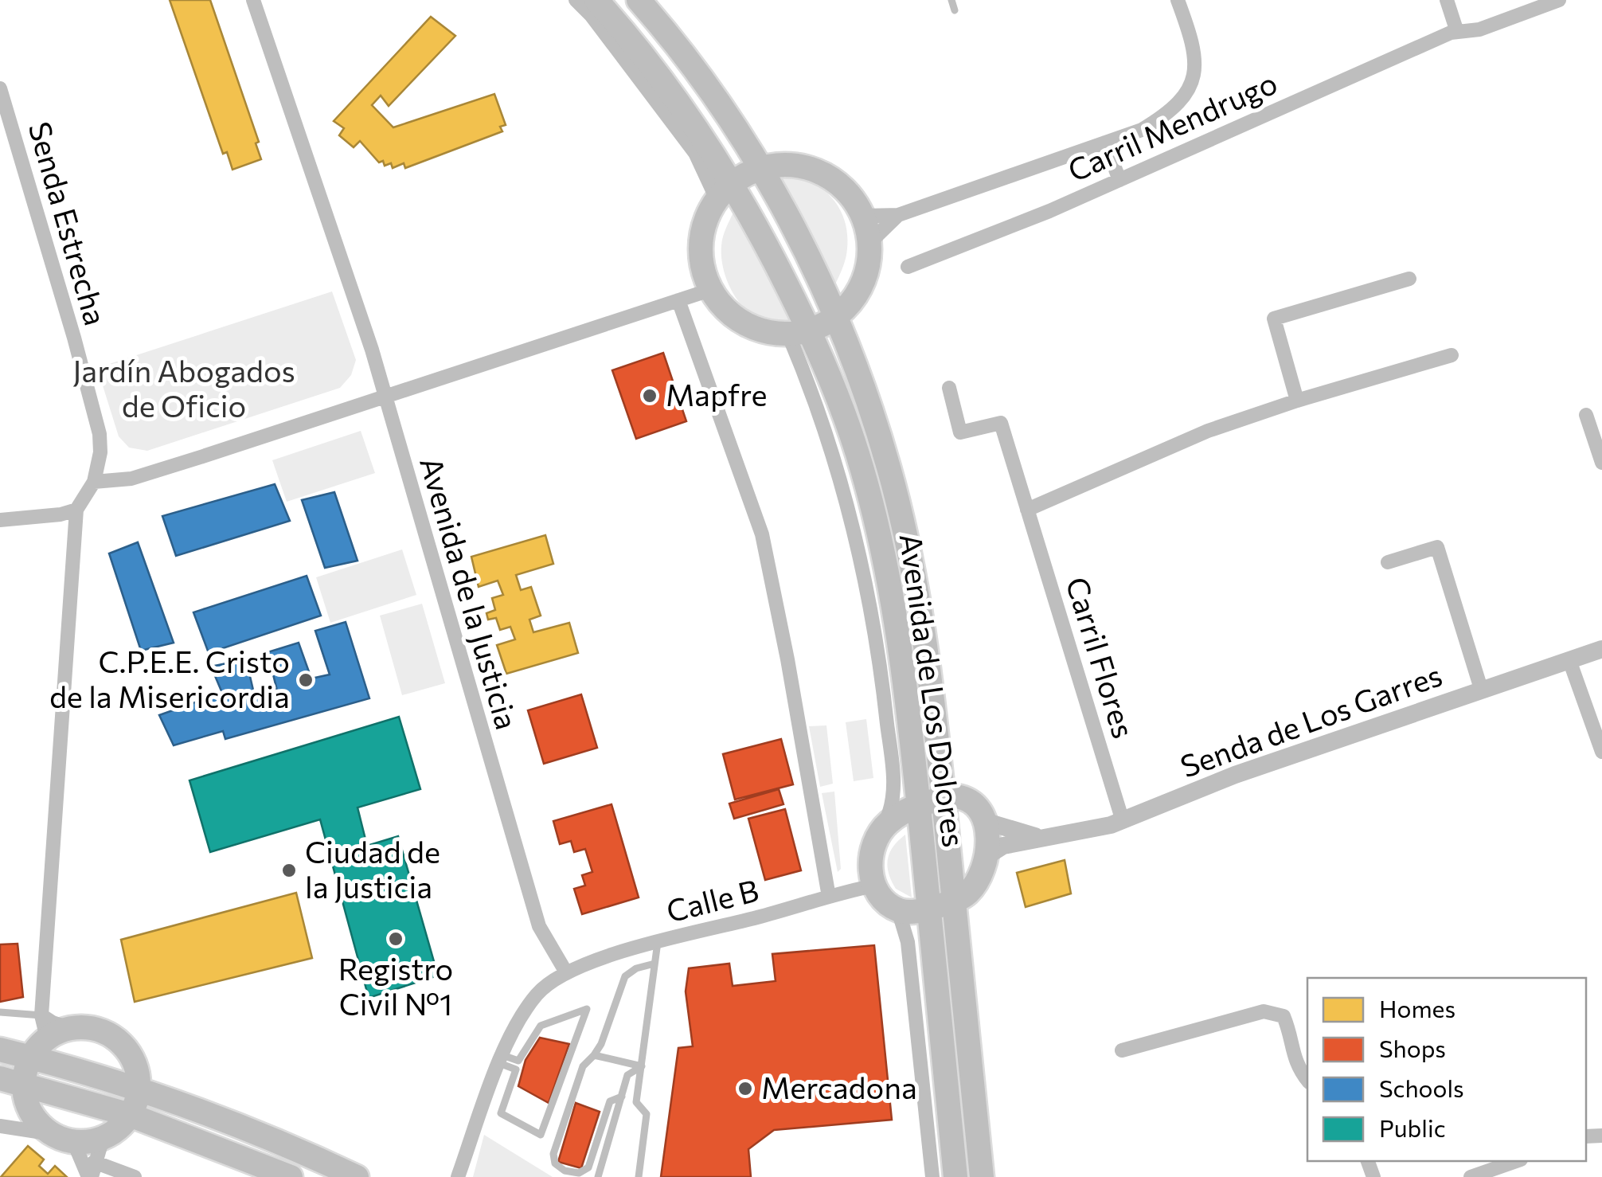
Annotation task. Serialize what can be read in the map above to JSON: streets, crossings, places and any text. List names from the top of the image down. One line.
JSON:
{"streets":{"main road":["Avenida de Los Dolores"],"street":["Carril Mendrugo","Senda Estrecha","Avenida de la Justicia","Carril Flores","Senda de Los Garres","Calle B"]},"crossings":[["Avenida de la Justicia","Calle B"],["Carril Flores","Senda de Los Garres"]],"parks":["Jardín Abogados de Oficio"],"places":["Mapfre","C.P.E.E. Cristo de la Misericordia","Ciudad de la Justicia","Registro Civil Nº1","Mercadona"],"legend":["Homes","Shops","Schools","Public"]}
